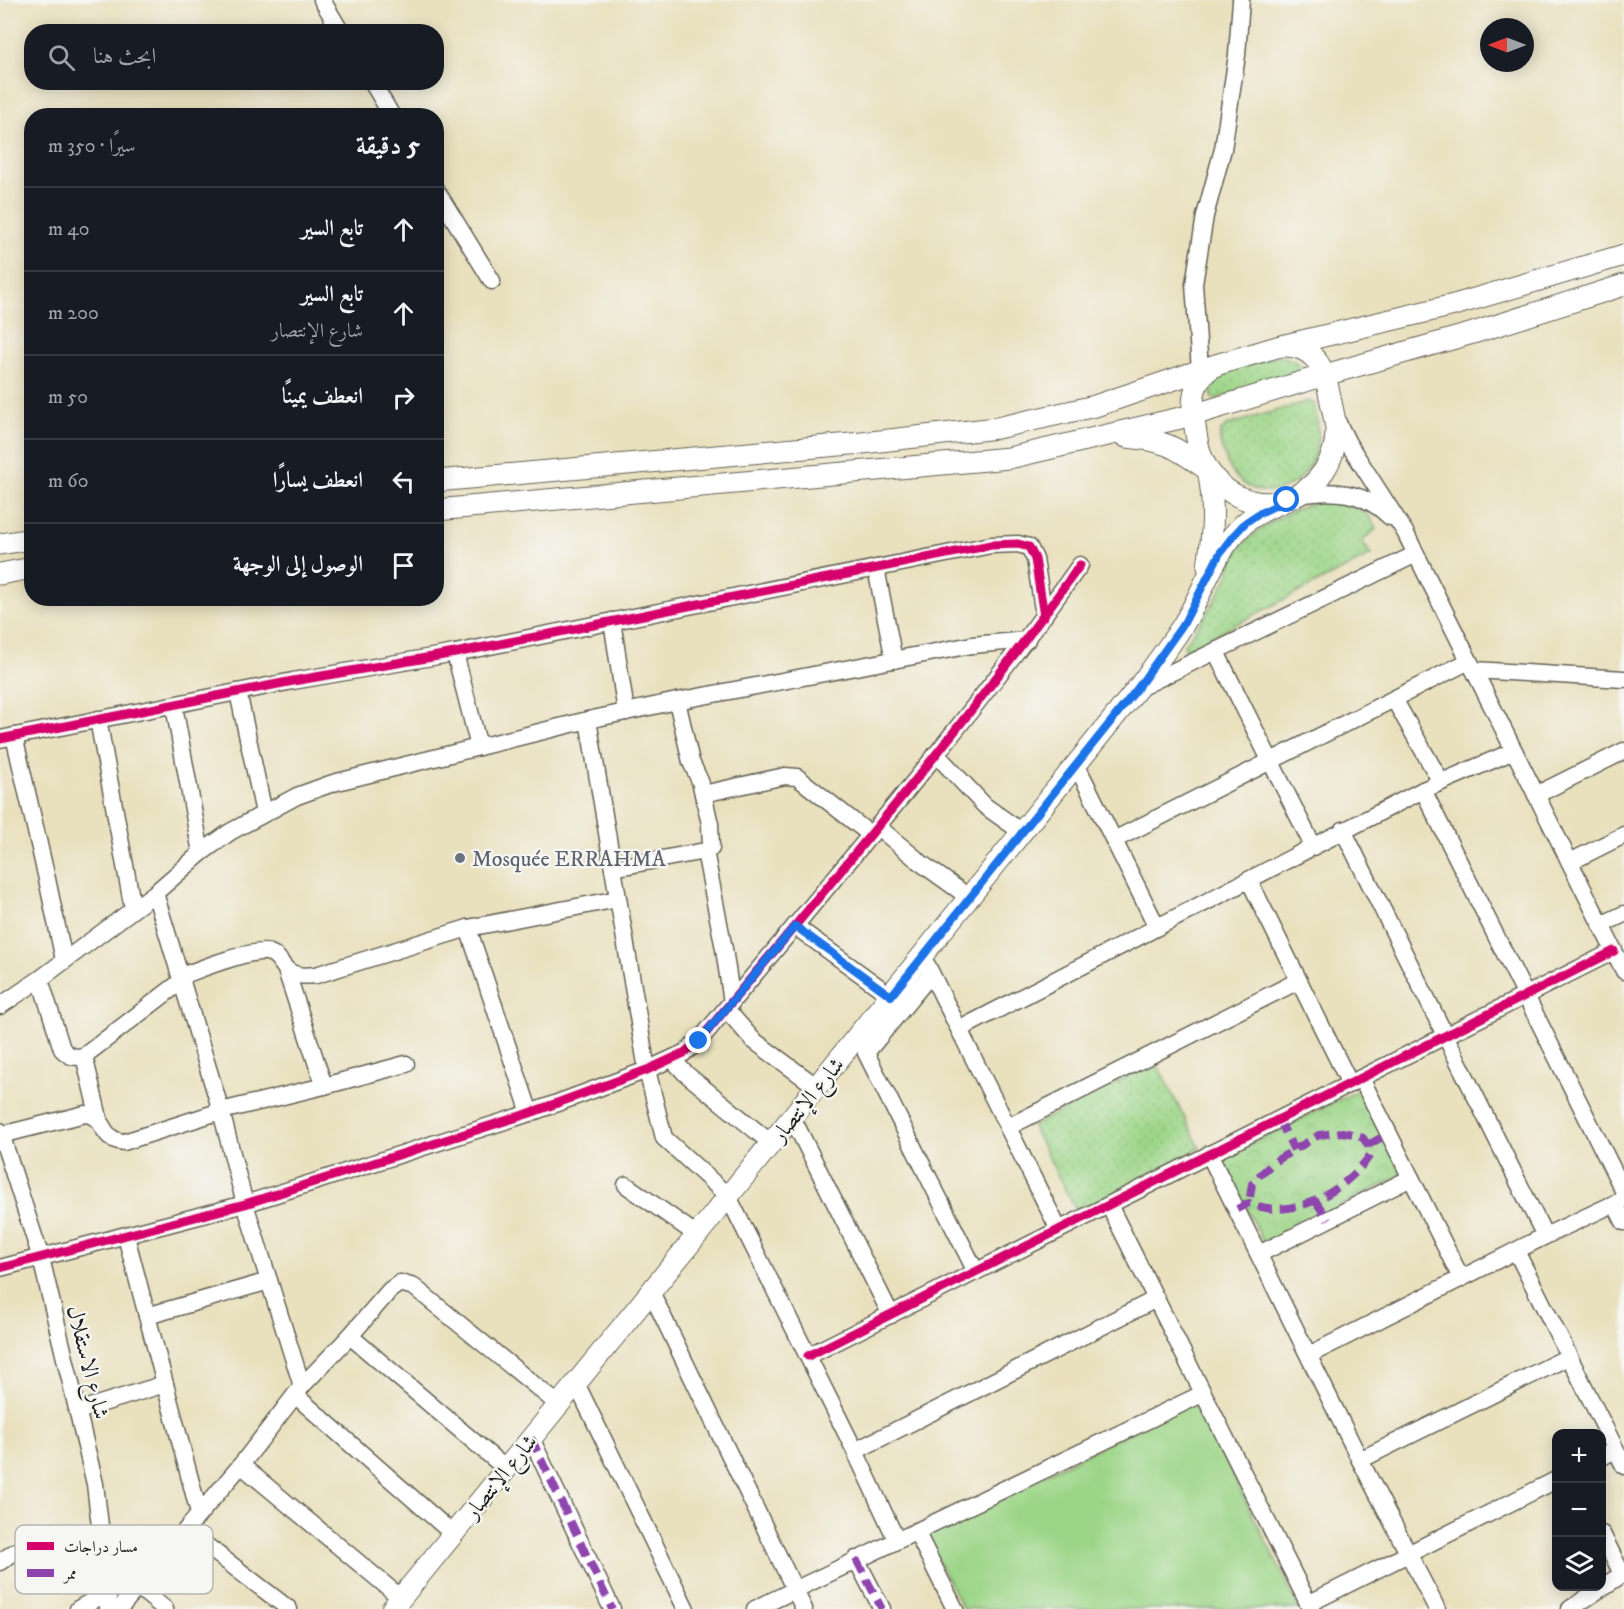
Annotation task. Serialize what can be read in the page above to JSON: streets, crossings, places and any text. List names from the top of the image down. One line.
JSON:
{"streets":{"main road":["شارع الإنتصار"],"street":["شارع الاستقلال"]},"places":["Mosquée ERRAHMA"],"legend":["مسار دراجات","ممر"],"north":"left","page":{"search":"ابحث هنا","heading":["5 دقيقة","سيرًا · 350 m"],"list":[["تابع السير","40 m"],["تابع السير","شارع الإنتصار","200 m"],["انعطف يمينًا","50 m"],["انعطف يسارًا","60 m"],"الوصول إلى الوجهة"],"map_buttons":["+","−"]}}
